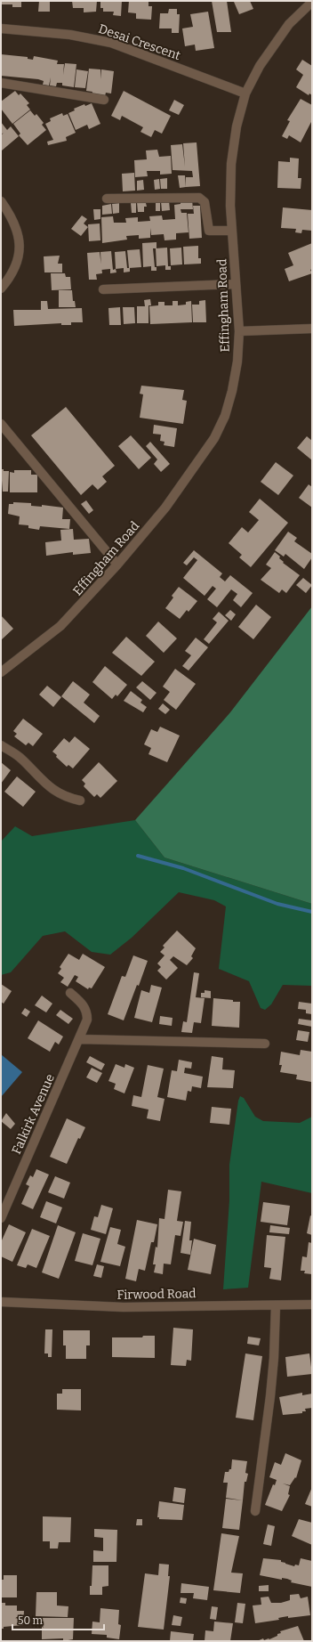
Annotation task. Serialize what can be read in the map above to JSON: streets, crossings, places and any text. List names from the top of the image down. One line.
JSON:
{"streets":{"street":["Desai Crescent","Effingham Road","Falkirk Avenue","Firwood Road"]},"crossings":[["Desai Crescent","Effingham Road"]],"scale_bar":"50 m"}
